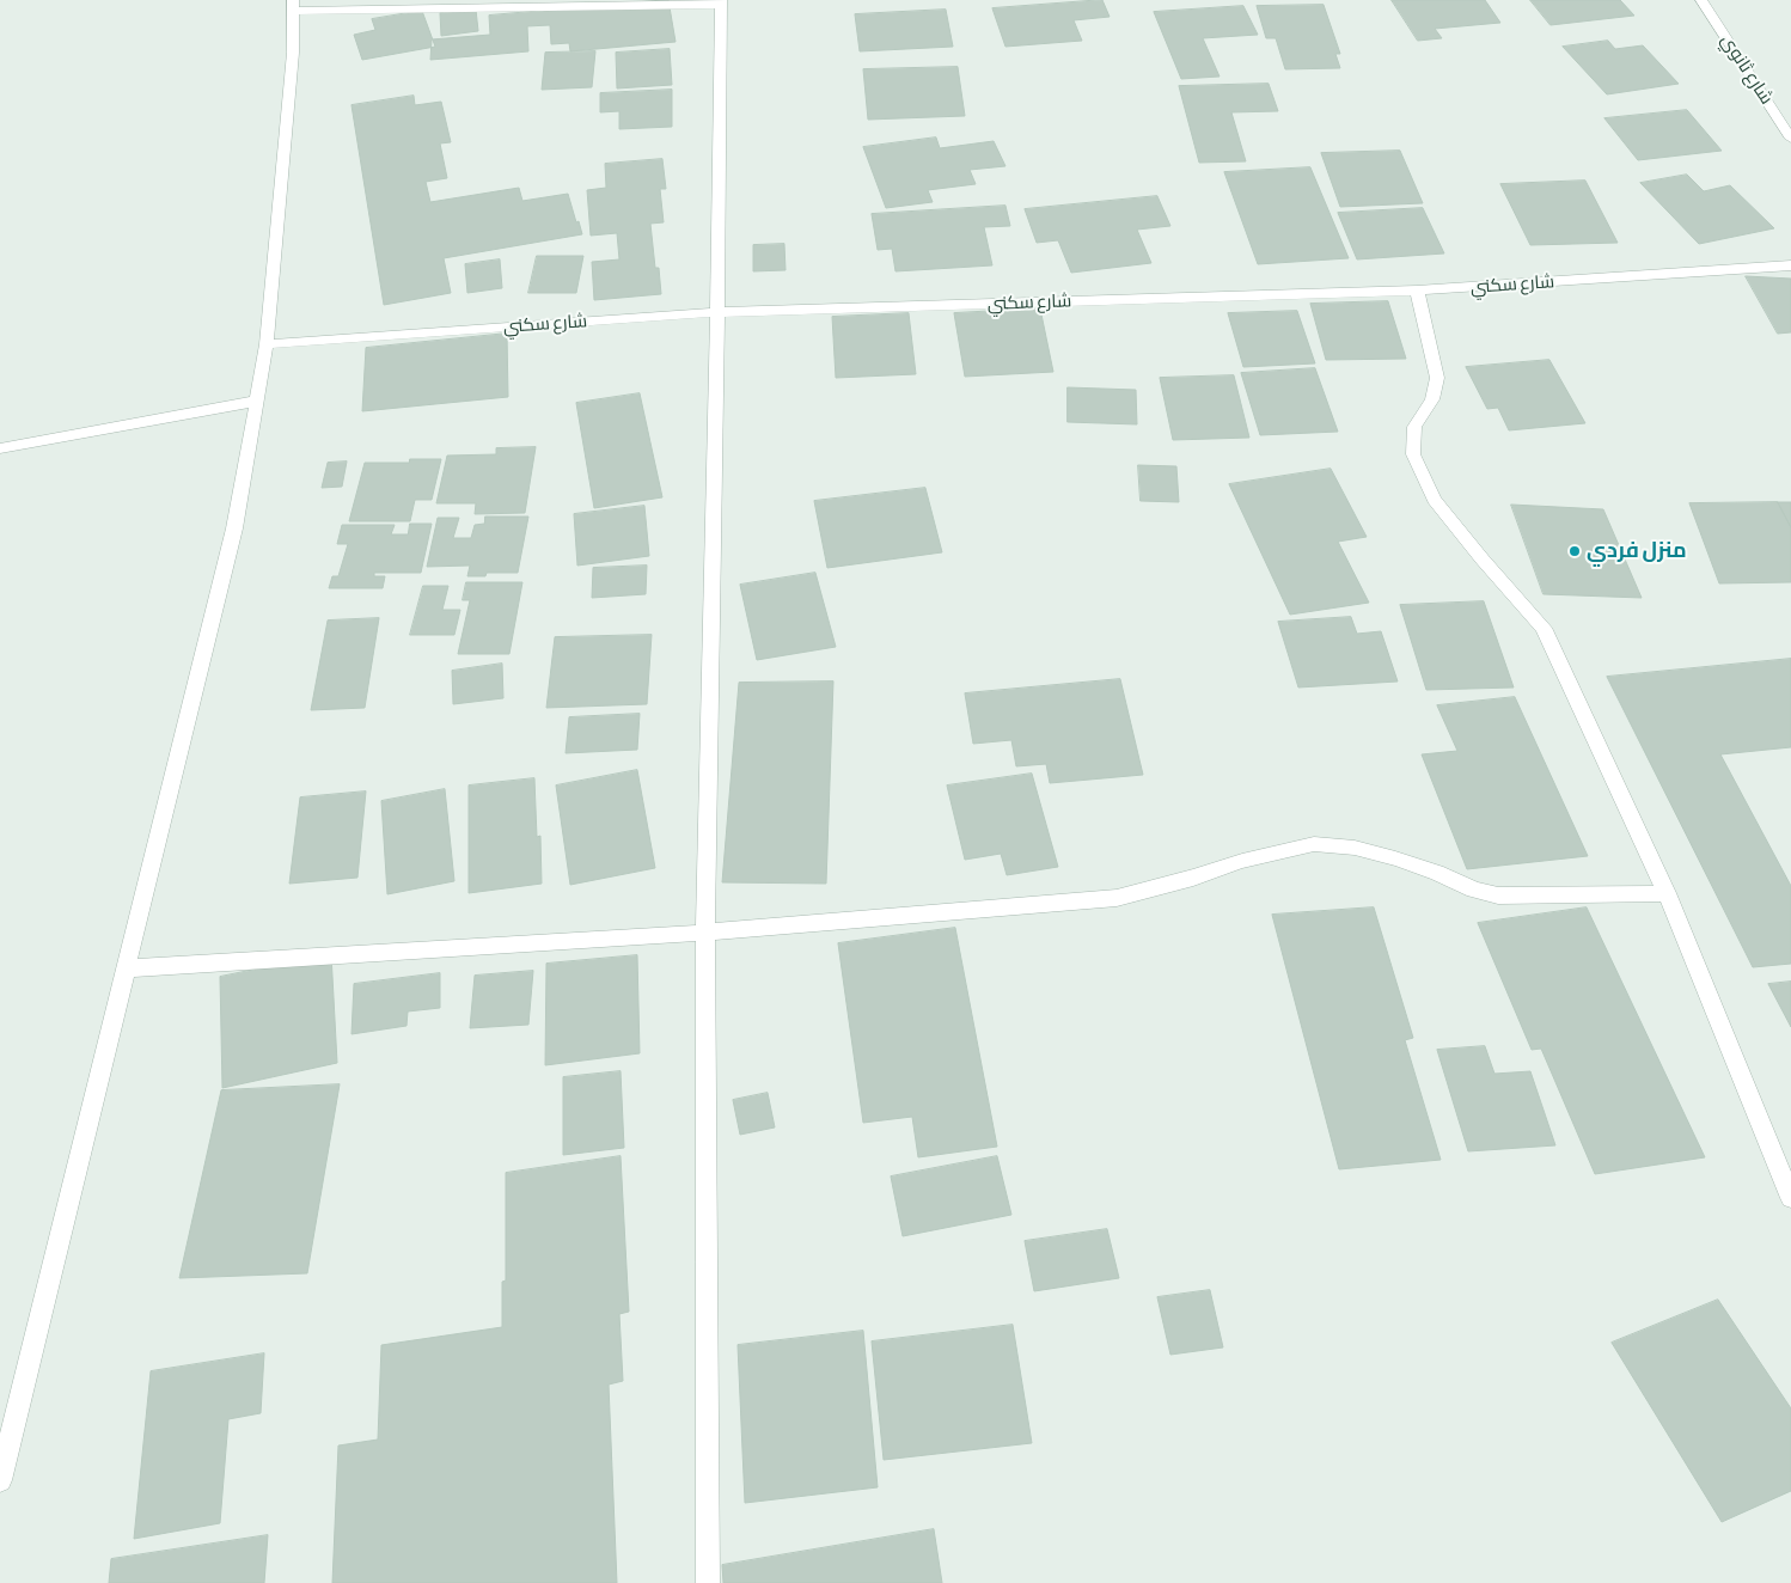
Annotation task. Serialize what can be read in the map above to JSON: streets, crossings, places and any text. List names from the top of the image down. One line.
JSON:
{"streets":{"street":["شارع ثانوي","شارع سكني"]},"places":["منزل فردي"]}
